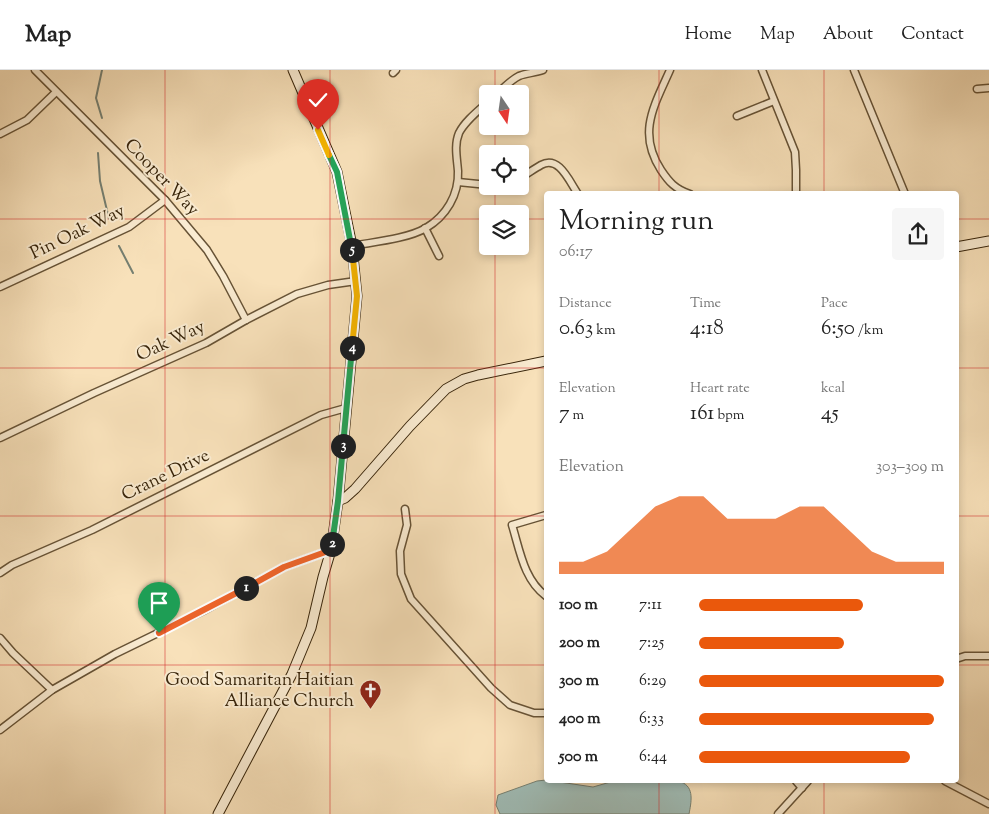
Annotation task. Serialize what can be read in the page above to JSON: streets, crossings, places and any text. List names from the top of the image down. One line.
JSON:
{"streets":{"street":["Cooper Way","Pin Oak Way","Oak Way","Crane Drive"]},"crossings":[["Cooper Way","Pin Oak Way"],["Cooper Way","Oak Way"]],"places":{"church":["Good Samaritan Haitian Alliance Church"]},"north":"bottom","page":{"header":"Map","nav":["Home","Map","About","Contact"],"heading":["Morning run","06:17"],"pins":["5","4","3","2","1"],"stats":[["Distance","0.63 km"],["Time","4:18"],["Pace","6:50 /km"],["Elevation","7 m"],["Heart rate","161 bpm"],["kcal","45"]],"chart":["Elevation","303–309 m"],"list":[{"name":"100 m","note":"7:11"},{"name":"200 m","note":"7:25"},{"name":"300 m","note":"6:29"},{"name":"400 m","note":"6:33"},{"name":"500 m","note":"6:44"}]}}
